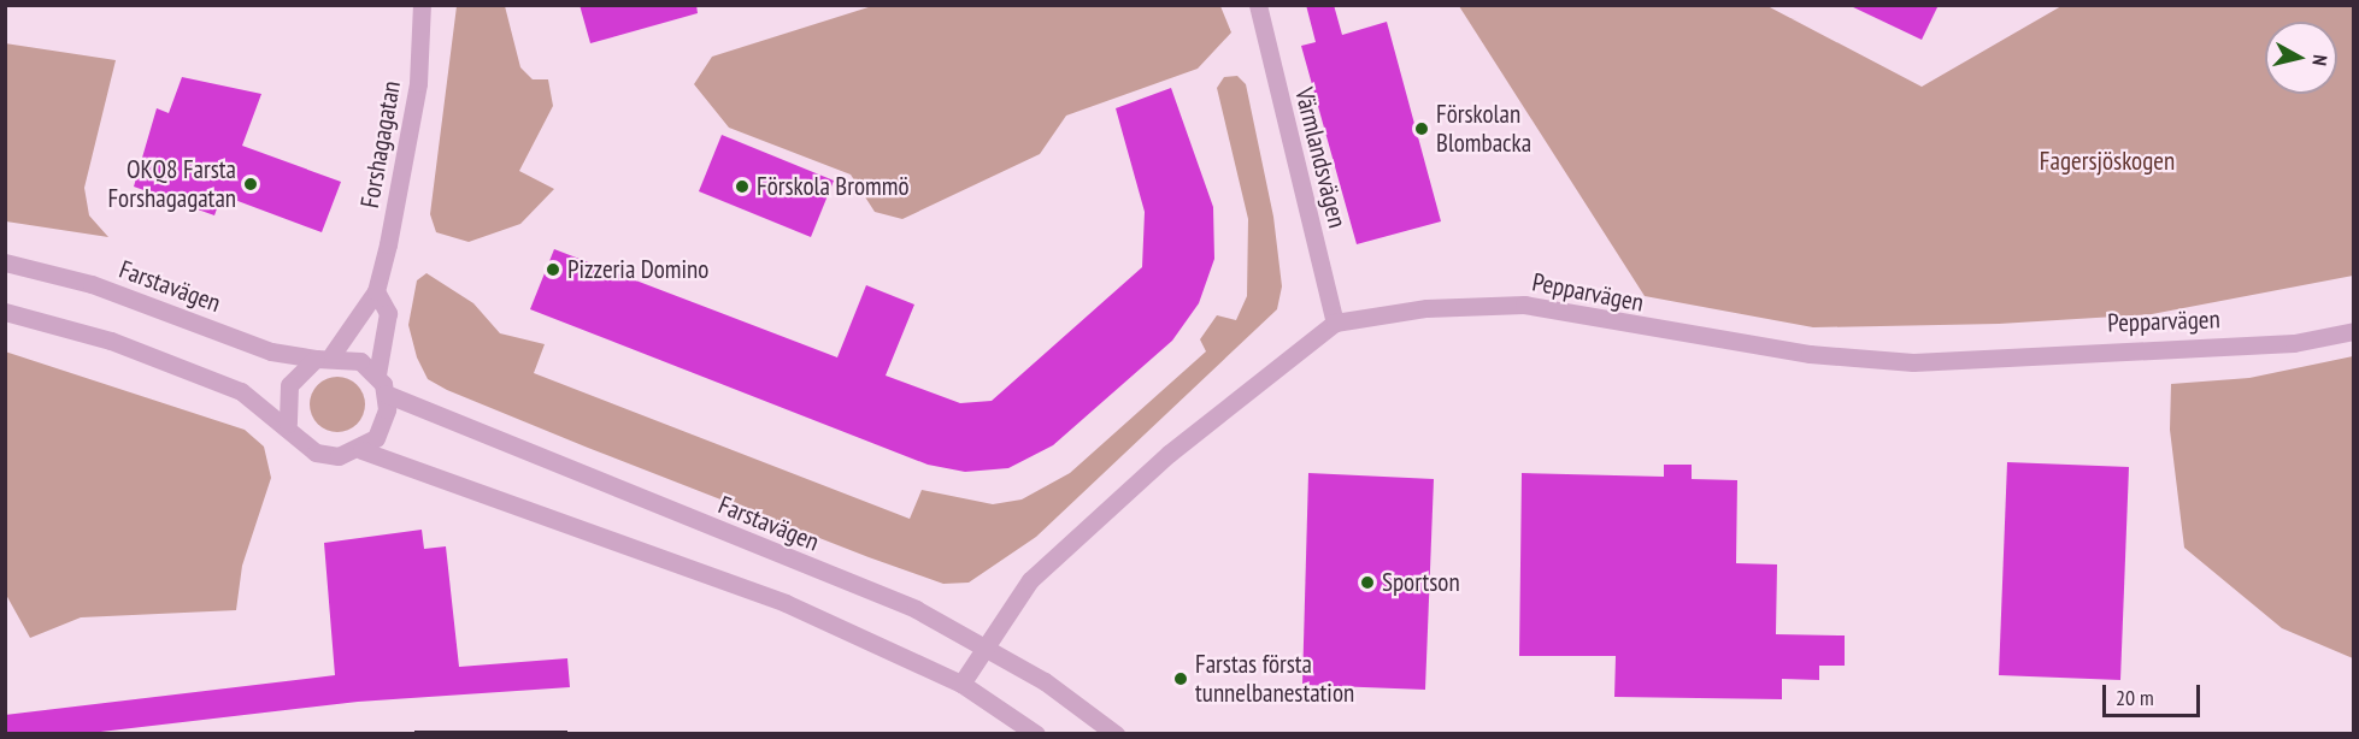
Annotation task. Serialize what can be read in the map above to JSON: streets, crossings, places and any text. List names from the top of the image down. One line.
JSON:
{"streets":{"street":["Forshagagatan","Värmlandsvägen","Farstavägen","Pepparvägen"]},"crossings":[["Forshagagatan","Farstavägen"],["Värmlandsvägen","Pepparvägen"],["Farstavägen","Pepparvägen"]],"parks":["Fagersjöskogen"],"places":["Förskolan Blombacka","OKQ8 Farsta Forshagagatan","Förskola Brommö","Pizzeria Domino","Sportson","Farstas första tunnelbanestation"],"scale_bar":"20 m","north":"right"}
